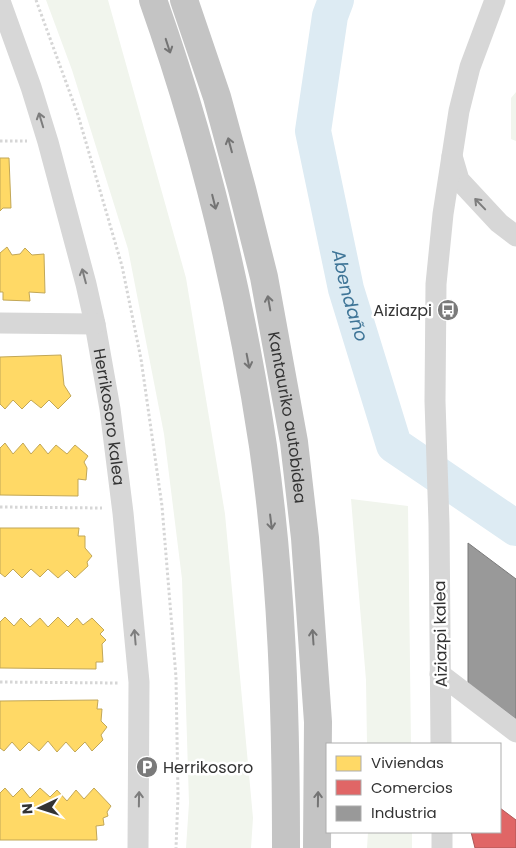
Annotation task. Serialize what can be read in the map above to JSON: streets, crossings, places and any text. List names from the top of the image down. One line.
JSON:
{"streets":{"highway":["Kantauriko autobidea"],"street":["Herrikosoro kalea","Aiziazpi kalea"]},"one_way":["Herrikosoro kalea"],"water":["Abendaño"],"places":{"bus stop":["Aiziazpi"],"parking":["Herrikosoro"]},"legend":["Viviendas","Comercios","Industria"],"north":"left"}
